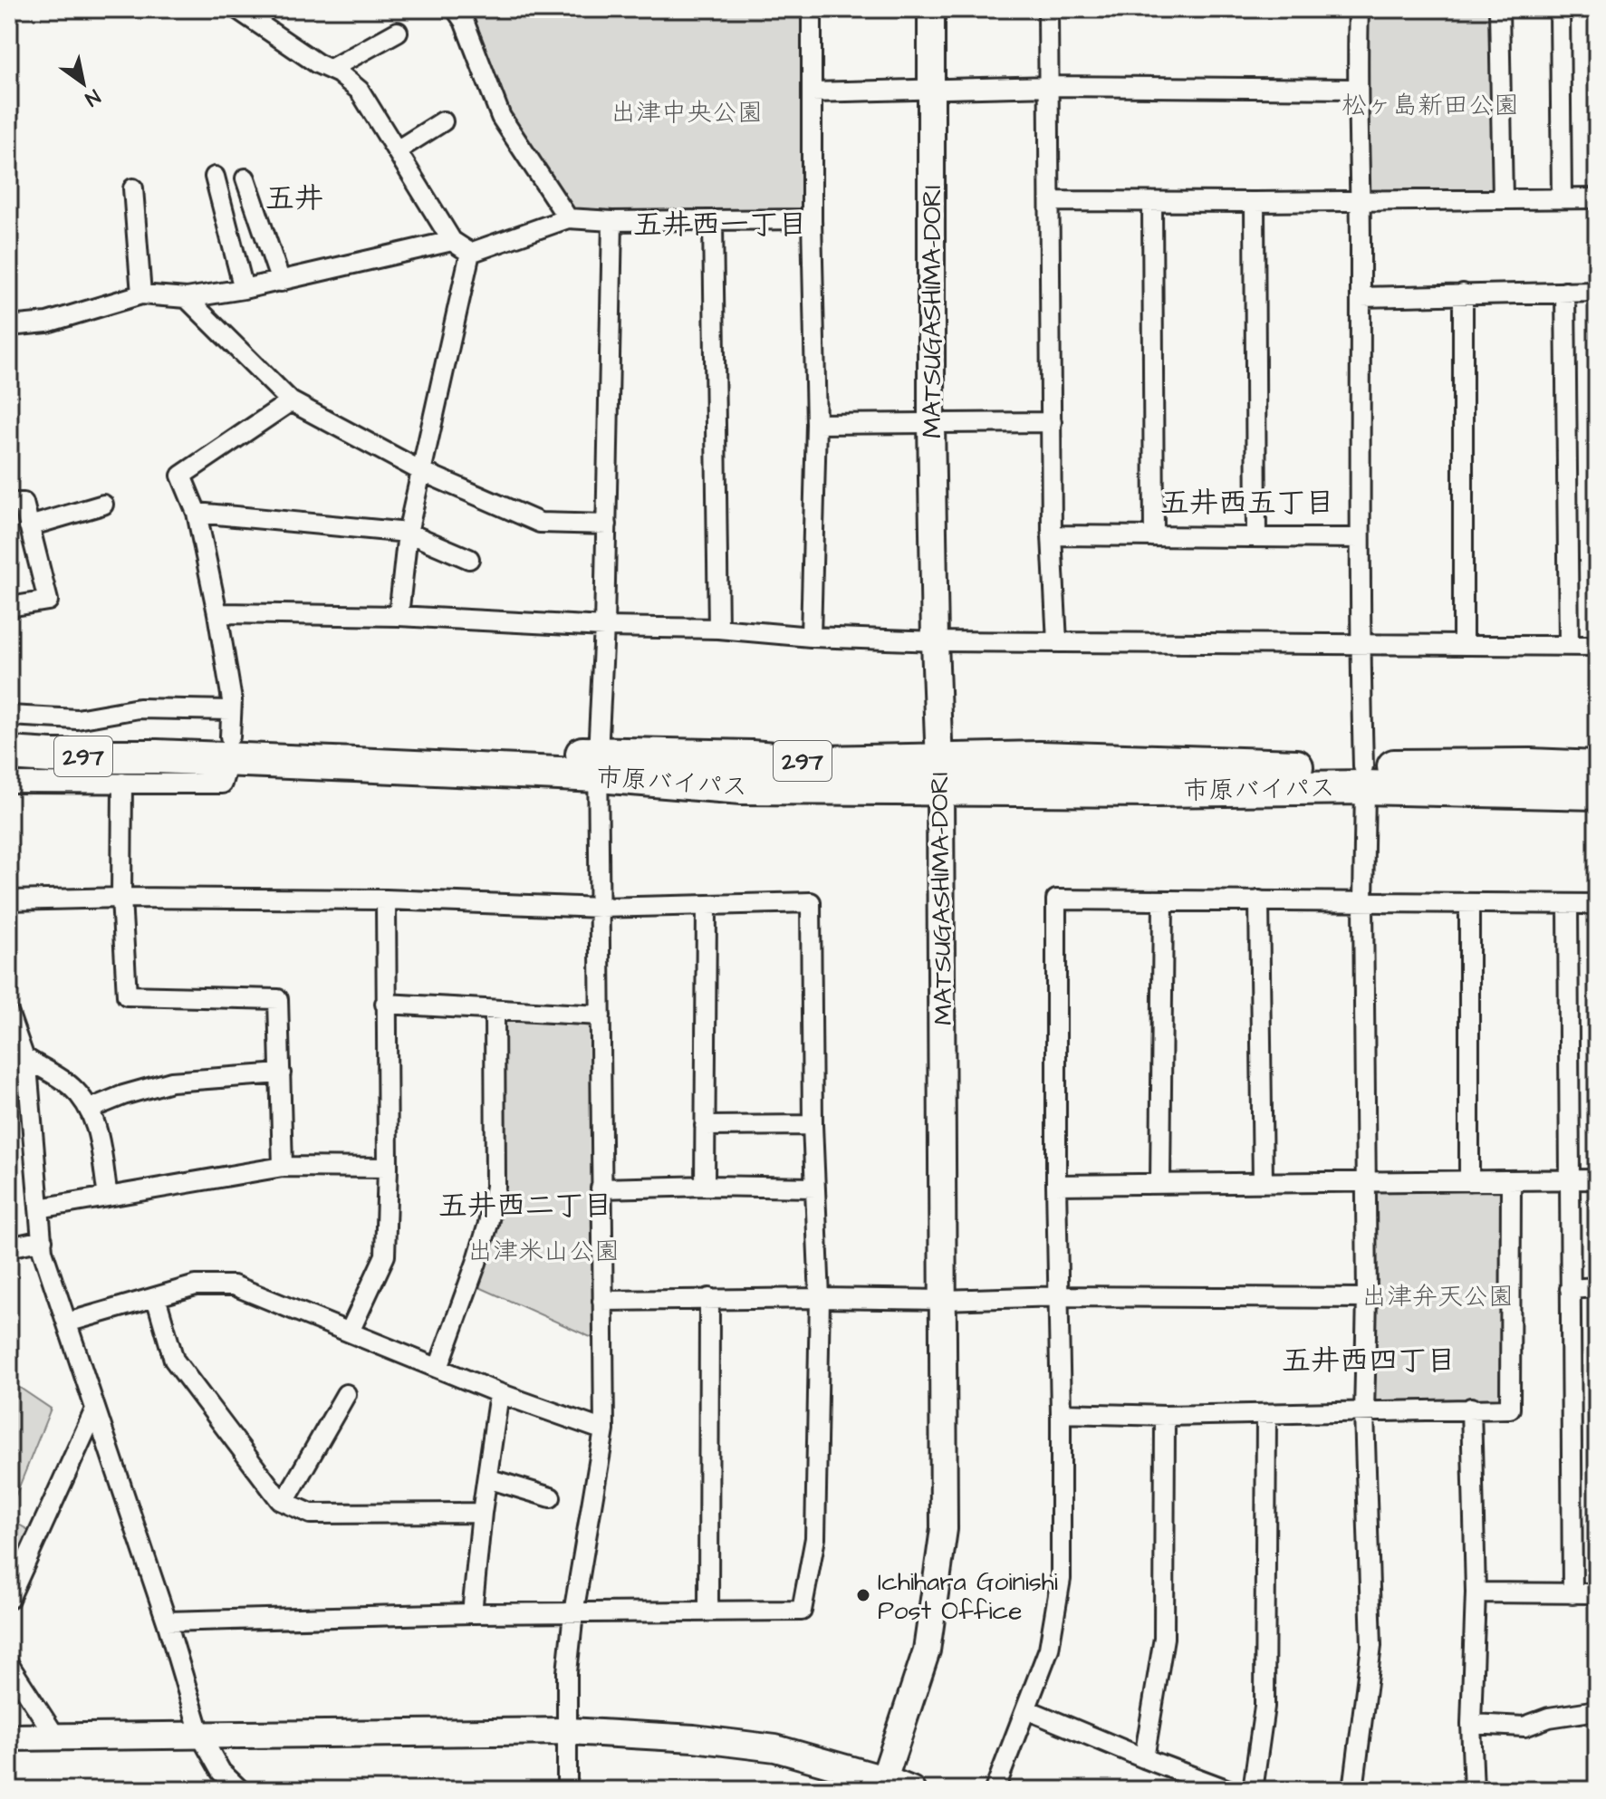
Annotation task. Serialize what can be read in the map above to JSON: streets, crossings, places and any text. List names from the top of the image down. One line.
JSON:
{"streets":{"highway":["297","市原バイパス"],"street":["MATSUGASHIMA-DORI"]},"crossings":[["MATSUGASHIMA-DORI","市原バイパス"]],"districts":["五井","五井西一丁目","五井西五丁目","五井西二丁目","五井西四丁目"],"parks":["松ヶ島新田公園","出津中央公園","出津米山公園","出津弁天公園"],"places":["Ichihara Goinishi Post Office"],"north":"bottom right"}
